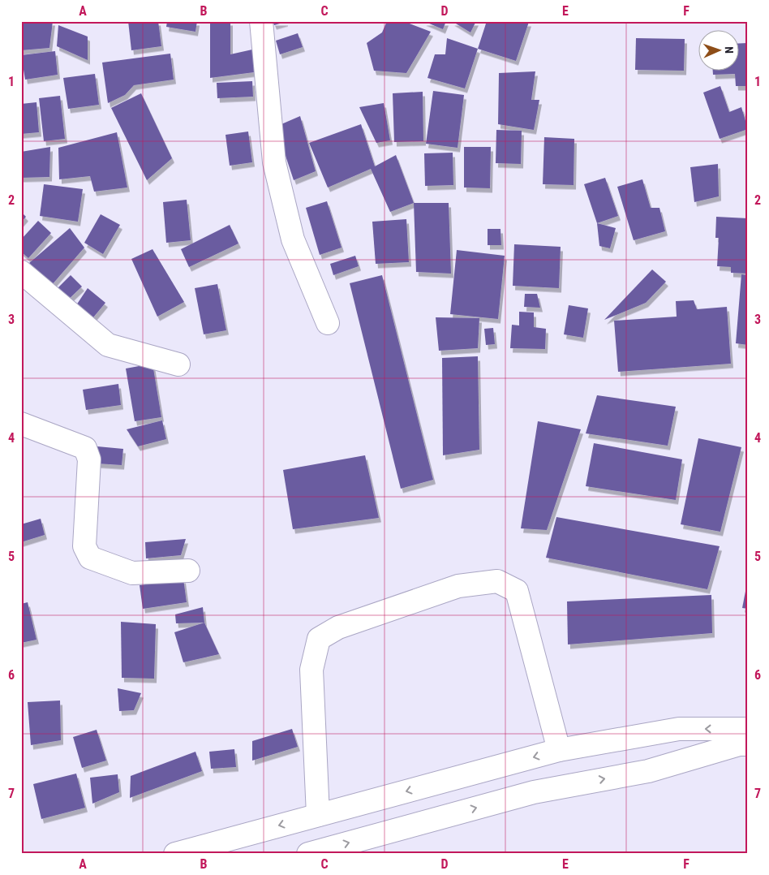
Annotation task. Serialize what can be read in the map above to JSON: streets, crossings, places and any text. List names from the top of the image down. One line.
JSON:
{"north":"right","grid":{"columns":["A","B","C","D","E","F"],"rows":["1","2","3","4","5","6","7"]}}
